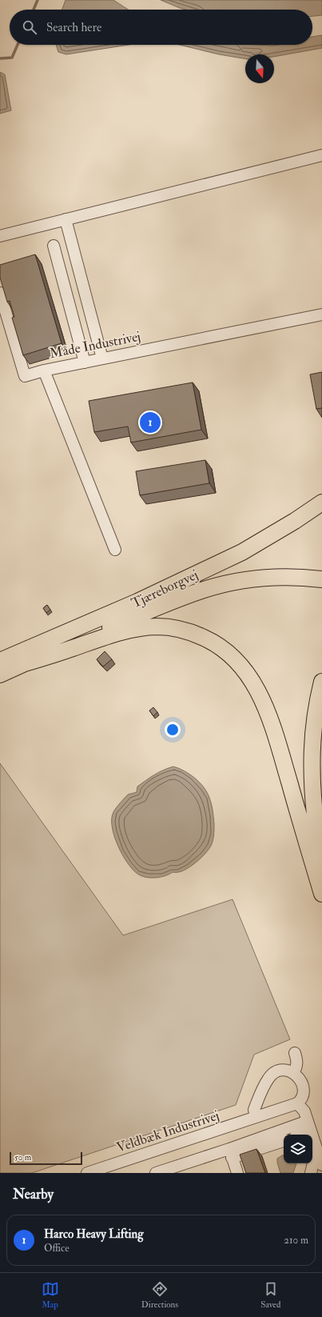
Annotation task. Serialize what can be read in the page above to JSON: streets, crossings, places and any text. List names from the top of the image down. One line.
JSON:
{"streets":{"highway":["Tjæreborgvej"],"street":["Måde Industrivej","Veldbæk Industrivej"]},"scale_bar":"50 m","north":"bottom","page":{"search":"Search here","pins":"1","scale":"50 m","heading":"Nearby","list":[{"mark":"1","name":"Harco Heavy Lifting","note":"Office","value":"210 m"}],"nav":["Map","Directions","Saved"]}}
